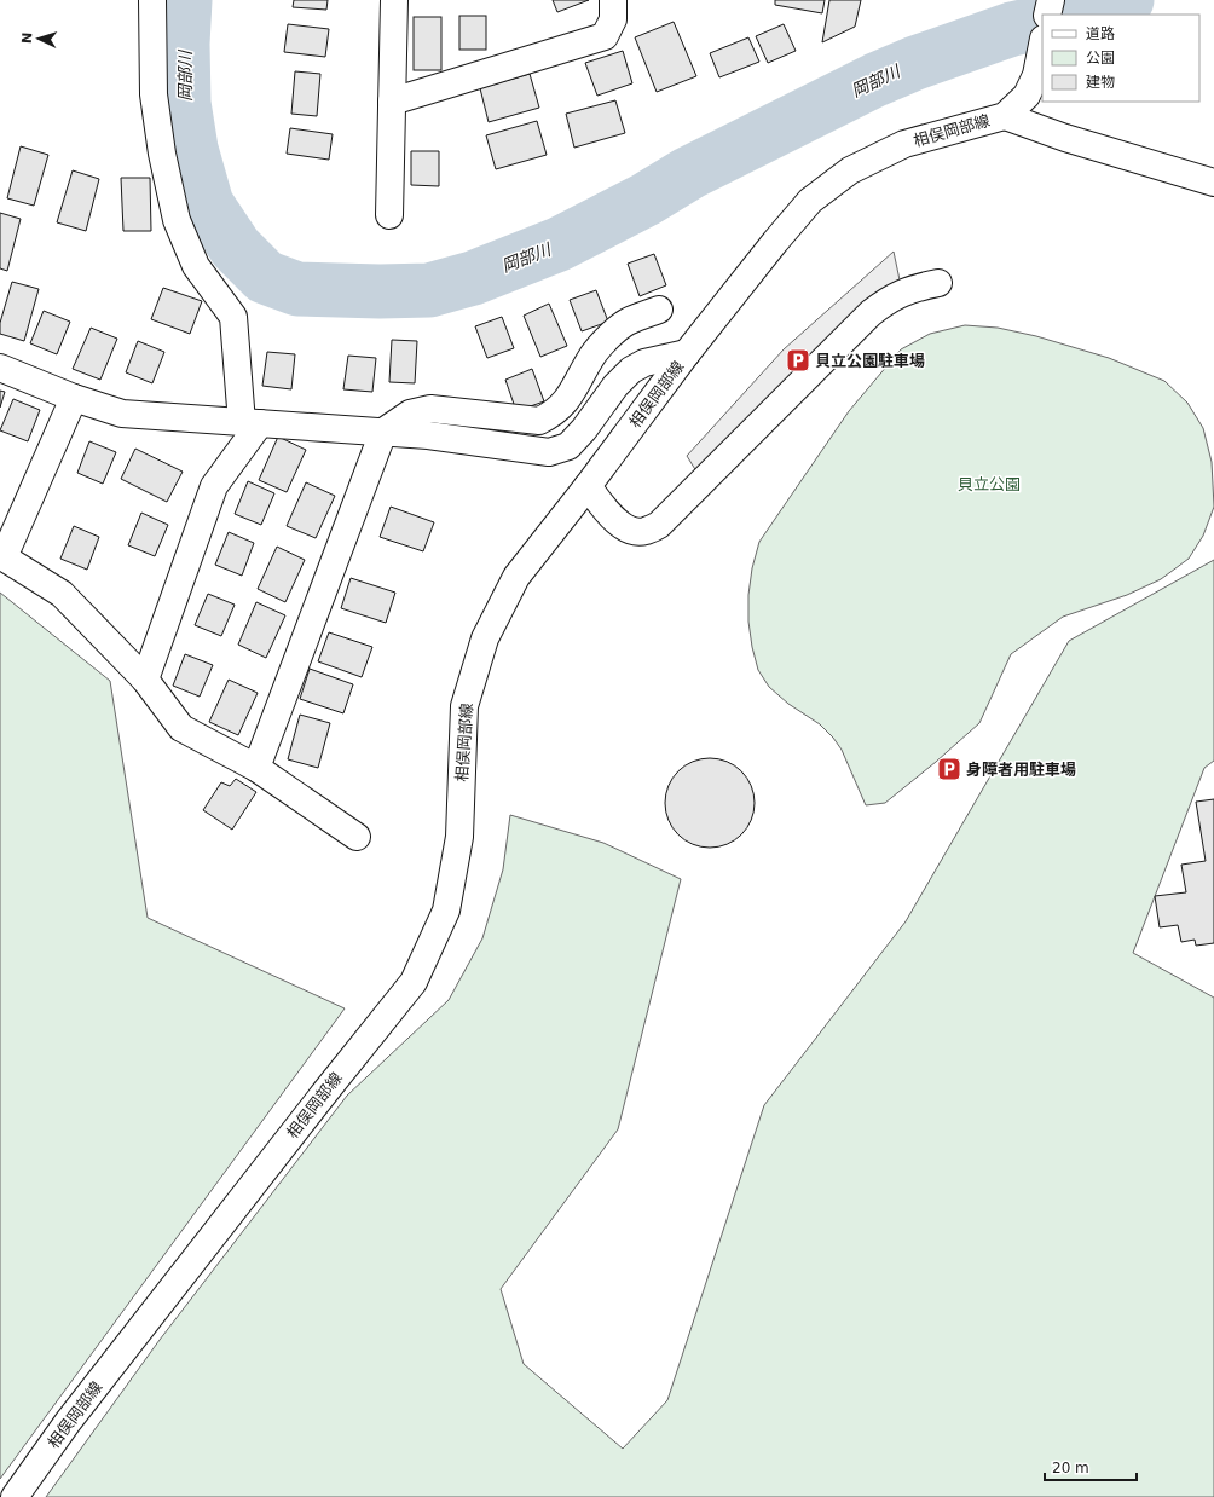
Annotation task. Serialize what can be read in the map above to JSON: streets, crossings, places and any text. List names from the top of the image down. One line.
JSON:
{"streets":{"street":["相俣岡部線"]},"water":["岡部川"],"parks":["貝立公園"],"places":{"parking":["貝立公園駐車場","身障者用駐車場"]},"legend":["道路","公園","建物"],"scale_bar":"20 m","north":"left"}
